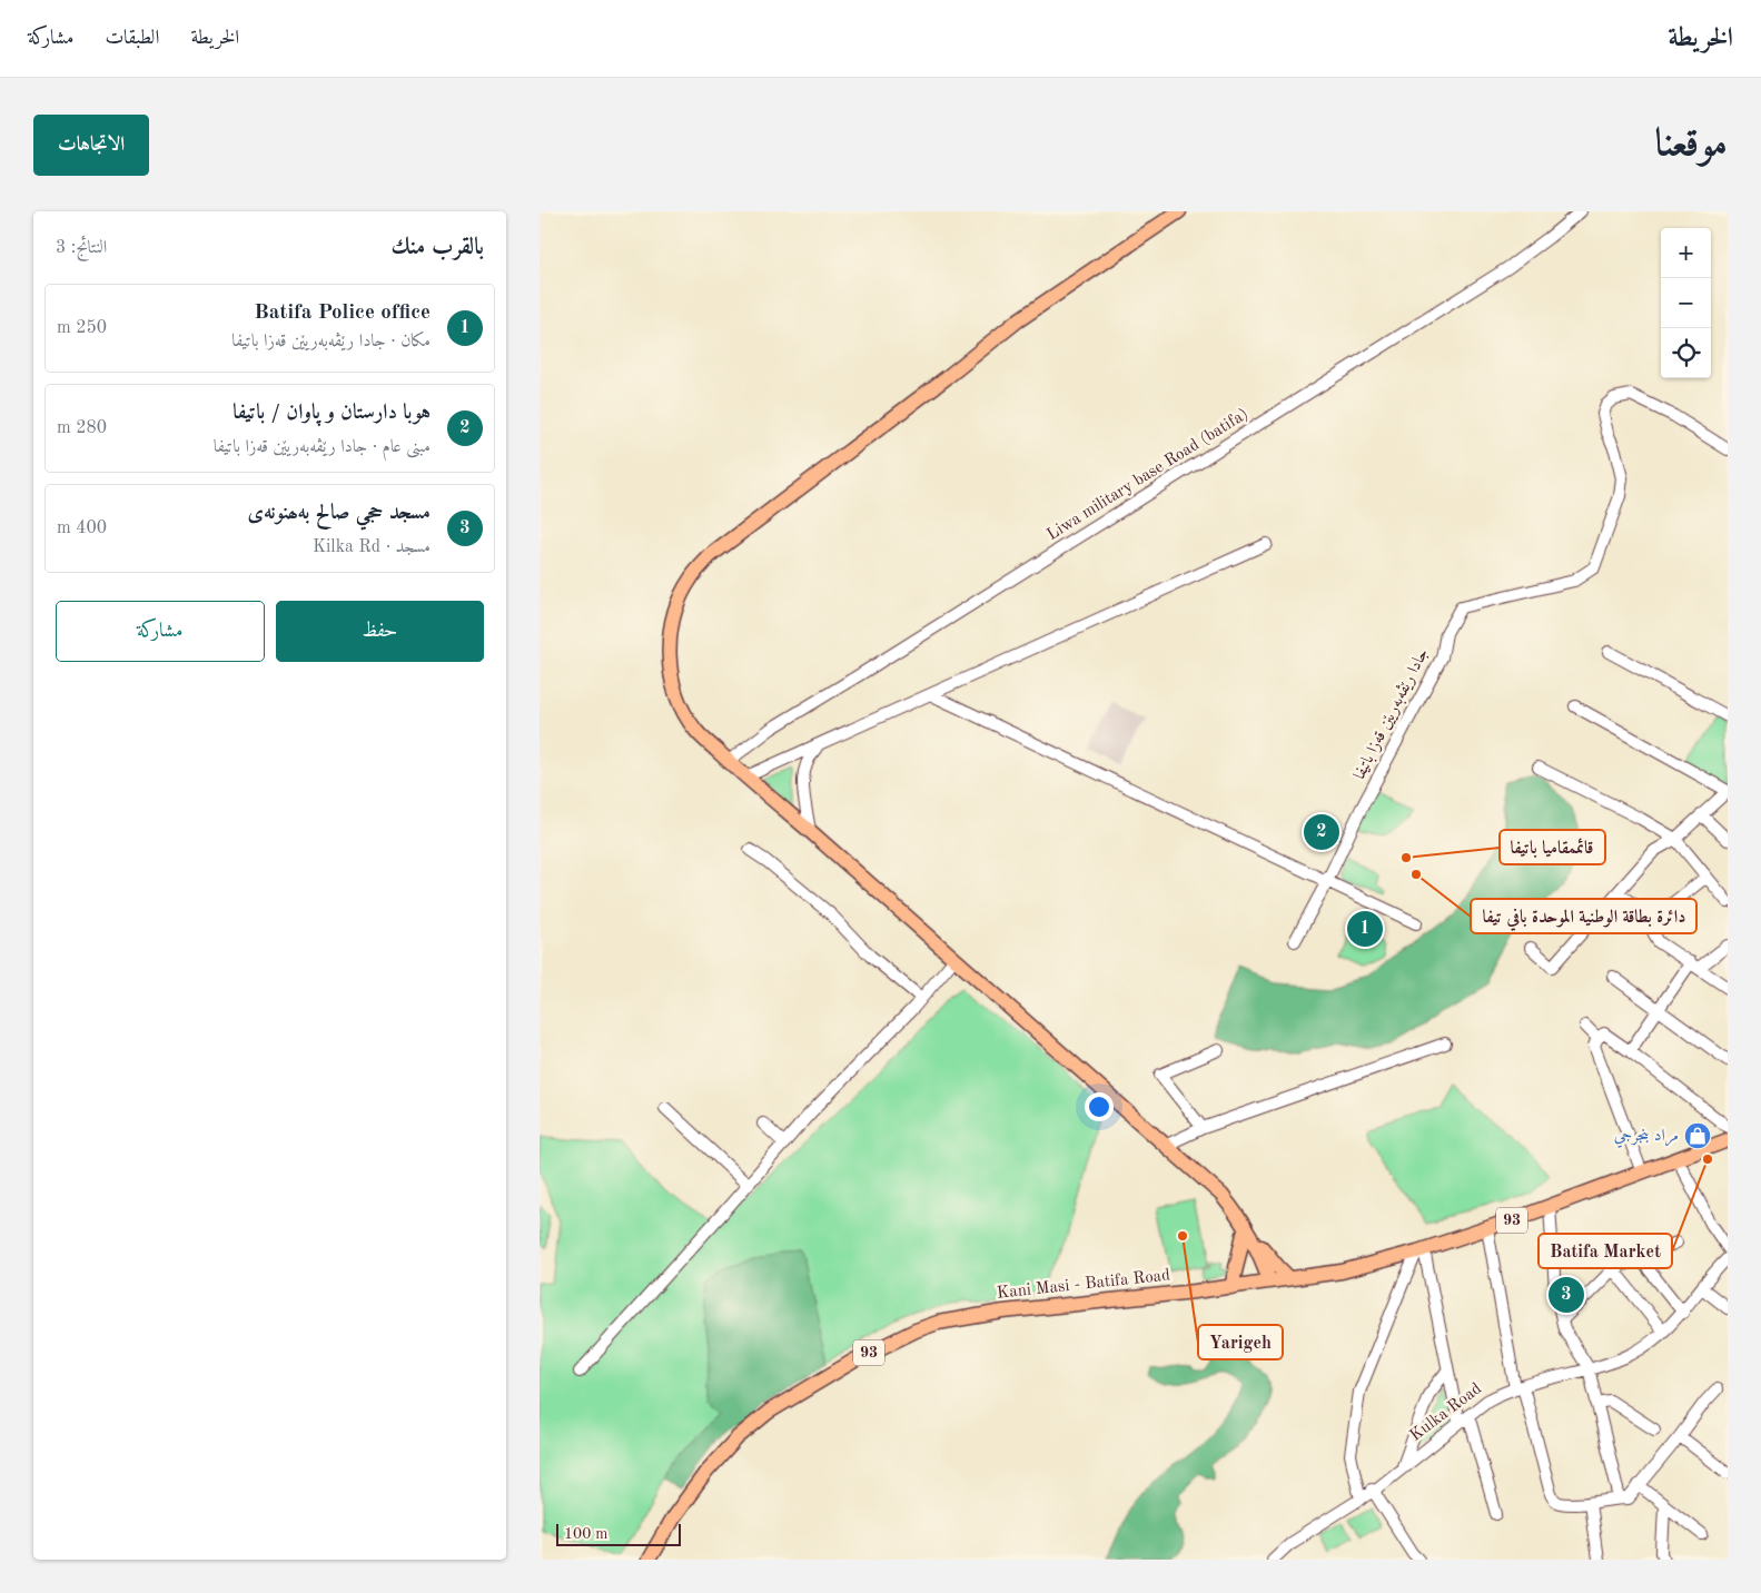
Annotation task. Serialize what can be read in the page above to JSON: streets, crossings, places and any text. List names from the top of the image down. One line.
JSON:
{"streets":{"main road":["93","Kani Masi - Batifa Road"],"street":["Liwa military base Road (batifa)","جادا رێڤه‌به‌ريێن قه‌زا باتيفا","Kulka Road"]},"places":{"other":["قائممقاميا باتيفا","دائرة بطاقة الوطنية الموحدة بافي تيفا","Batifa Market","Yarigeh"],"shop":["مراد بنجرجي"]},"scale_bar":"100 m","page":{"header":"الخريطة","nav":["الخريطة","الطبقات","مشاركة"],"title":"موقعنا","buttons":["الاتجاهات",["حفظ","مشاركة"]],"heading":["بالقرب منك","النتائج: 3"],"map_buttons":["+","−"],"list":[{"mark":"1","name":"Batifa Police office","note":"مكان · جادا رێڤه‌به‌ريێن قه‌زا باتيفا","value":"250 m"},{"mark":"2","name":"هوبا دارستان و پاوان / باتيفا","note":"مبنى عام · جادا رێڤه‌به‌ريێن قه‌زا باتيفا","value":"280 m"},{"mark":"3","name":"مسجد حجي صالح بەھنونەی","note":"مسجد · Kilka Rd","value":"400 m"}],"pins":["2","1","3"],"scale":"100 m"}}
